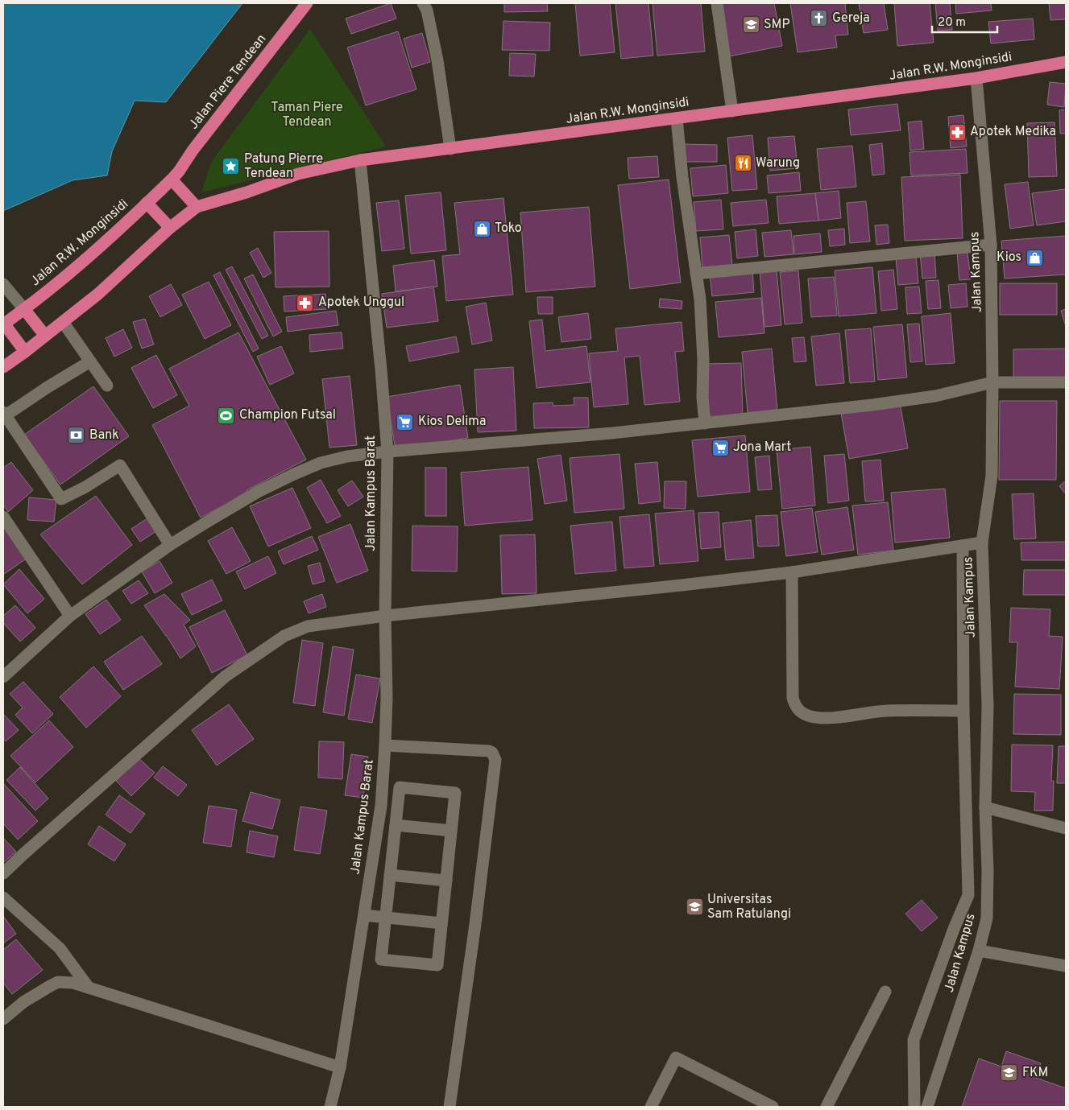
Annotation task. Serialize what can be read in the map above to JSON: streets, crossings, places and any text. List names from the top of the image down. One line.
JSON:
{"streets":{"highway":["Jalan R.W. Monginsidi","Jalan Piere Tendean"],"street":["Jalan Kampus","Jalan Kampus Barat"]},"crossings":[["Jalan R.W. Monginsidi","Jalan Piere Tendean"],["Jalan R.W. Monginsidi","Jalan Kampus"],["Jalan R.W. Monginsidi","Jalan Kampus Barat"]],"parks":["Taman Piere Tendean"],"places":{"church":["Gereja"],"school or university":["SMP","Universitas Sam Ratulangi","FKM"],"pharmacy":["Apotek Medika","Apotek Unggul"],"restaurant":["Warung"],"place":["Patung Pierre Tendean"],"shop":["Toko","Kios"],"sports":["Champion Futsal"],"supermarket":["Kios Delima","Jona Mart"],"bank":["Bank"]},"scale_bar":"20 m"}
